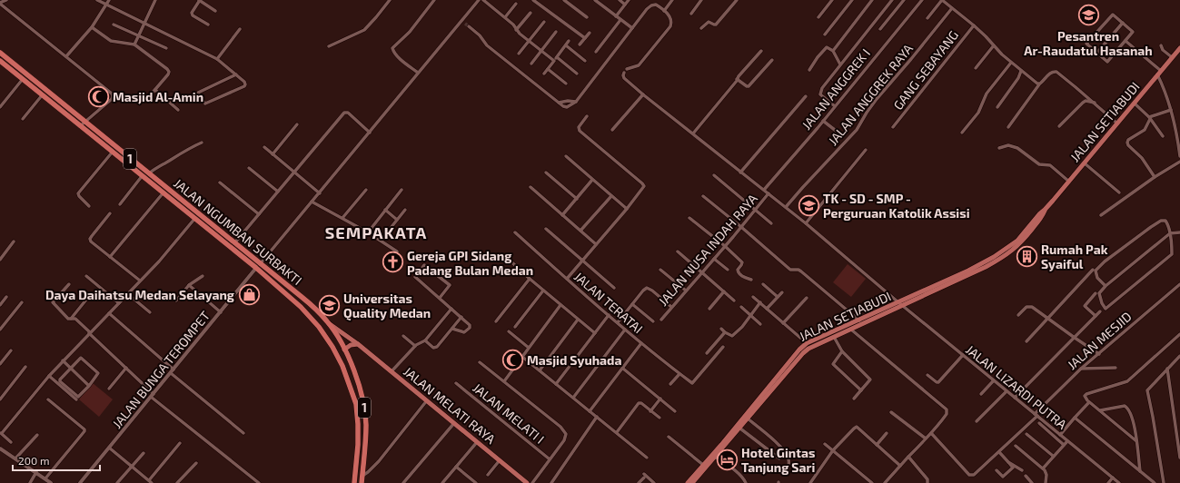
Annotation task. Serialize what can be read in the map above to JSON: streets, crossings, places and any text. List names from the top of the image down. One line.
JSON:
{"streets":{"highway":["1","JALAN NGUMBAN SURBAKTI"],"main road":["JALAN SETIABUDI","JALAN MELATI RAYA"],"street":["GANG SEBAYANG","JALAN ANGGREK I","JALAN ANGGREK RAYA","JALAN NUSA INDAH RAYA","JALAN TERATAI","JALAN MESJID","JALAN BUNGA TEROMPET","JALAN LIZARDI PUTRA","JALAN MELATI I"]},"crossings":[["JALAN SETIABUDI","JALAN LIZARDI PUTRA"],["JALAN NGUMBAN SURBAKTI","JALAN BUNGA TEROMPET"],["JALAN NGUMBAN SURBAKTI","JALAN MELATI RAYA"],["JALAN MESJID","JALAN LIZARDI PUTRA"]],"districts":["SEMPAKATA"],"places":{"school or university":["Pesantren Ar-Raudatul Hasanah","TK - SD - SMP - Perguruan Katolik Assisi","Universitas Quality Medan"],"mosque":["Masjid Al-Amin","Masjid Syuhada"],"building":["Rumah Pak Syaiful"],"church":["Gereja GPI Sidang Padang Bulan Medan"],"shop":["Daya Daihatsu Medan Selayang"],"hotel":["Hotel Gintas Tanjung Sari"]},"scale_bar":"200 m"}
